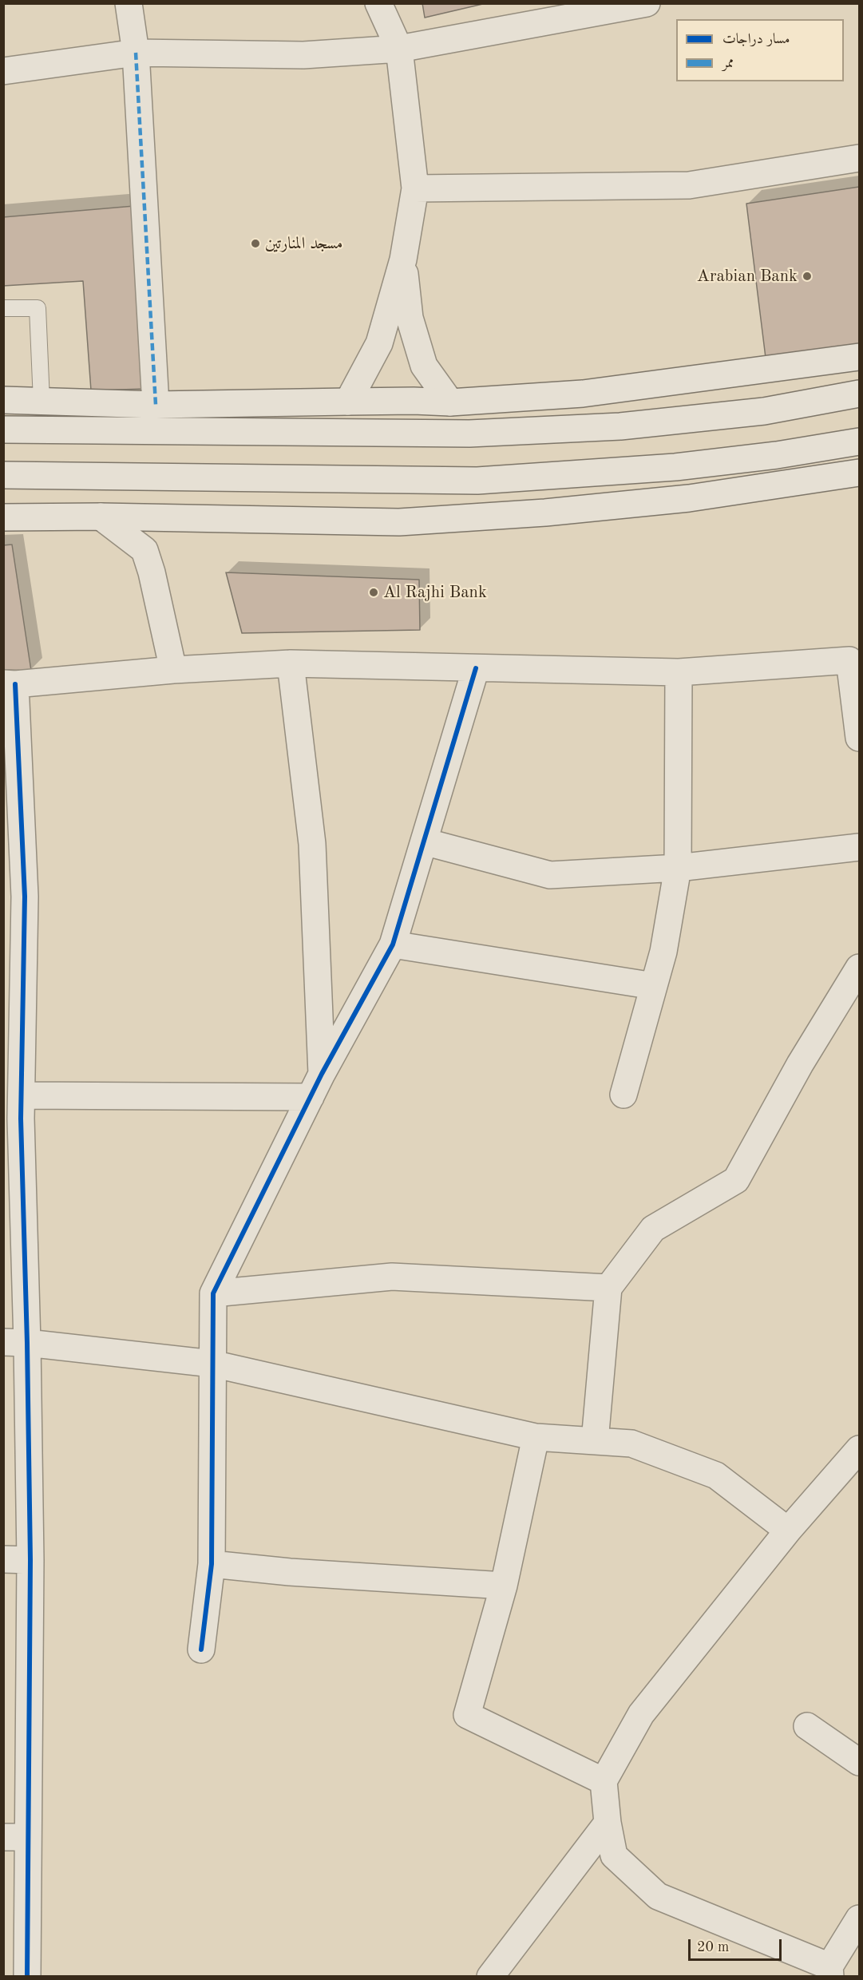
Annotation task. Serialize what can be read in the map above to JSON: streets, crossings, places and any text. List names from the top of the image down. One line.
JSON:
{"places":["مسجد المنارتين","Arabian Bank","Al Rajhi Bank"],"legend":["مسار دراجات","ممر"],"scale_bar":"20 m"}
